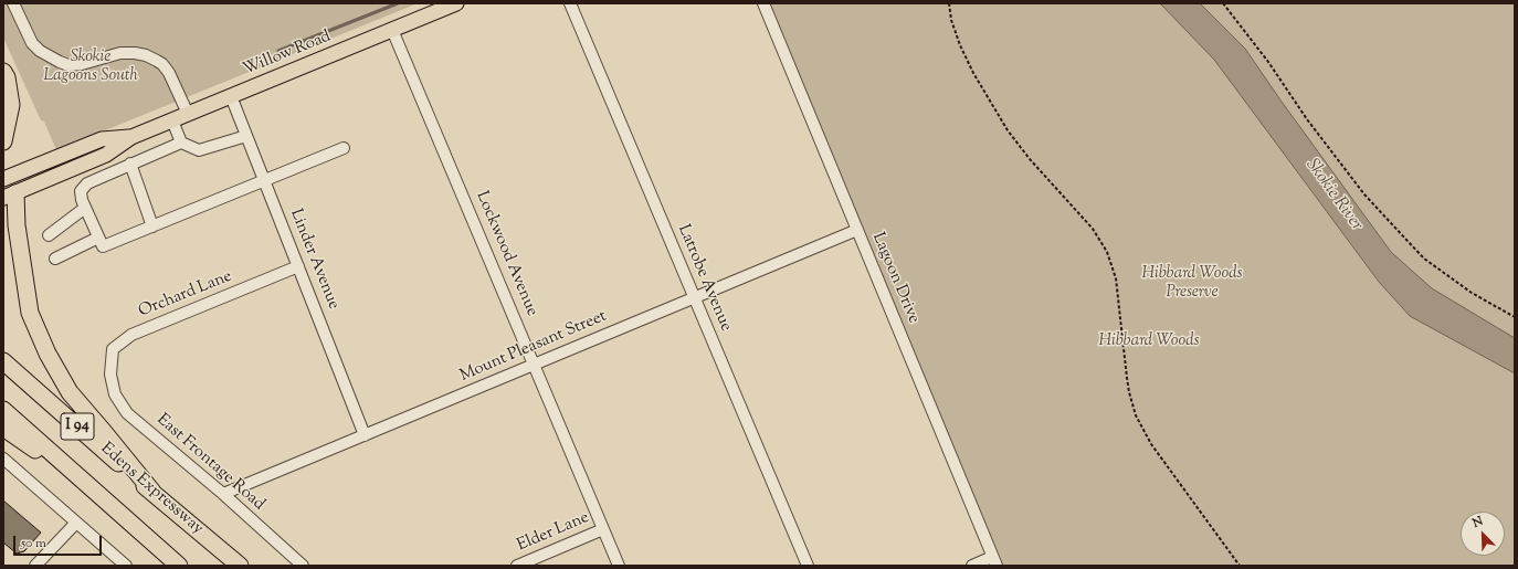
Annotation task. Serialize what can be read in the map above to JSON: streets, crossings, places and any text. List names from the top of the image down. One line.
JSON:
{"streets":{"highway":["I 94","Edens Expressway"],"main road":["Willow Road"],"street":["Lockwood Avenue","Linder Avenue","Latrobe Avenue","Lagoon Drive","Orchard Lane","Mount Pleasant Street","East Frontage Road","Elder Lane"]},"crossings":[["Willow Road","Lockwood Avenue"],["Willow Road","Linder Avenue"],["Lockwood Avenue","Mount Pleasant Street"],["Lockwood Avenue","Elder Lane"],["Linder Avenue","Orchard Lane"],["Linder Avenue","Mount Pleasant Street"],["Latrobe Avenue","Mount Pleasant Street"],["Lagoon Drive","Mount Pleasant Street"],["Orchard Lane","East Frontage Road"],["Mount Pleasant Street","East Frontage Road"]],"water":["Skokie River"],"parks":["Skokie Lagoons South","Hibbard Woods Preserve","Hibbard Woods"],"scale_bar":"50 m","north":"top left"}
